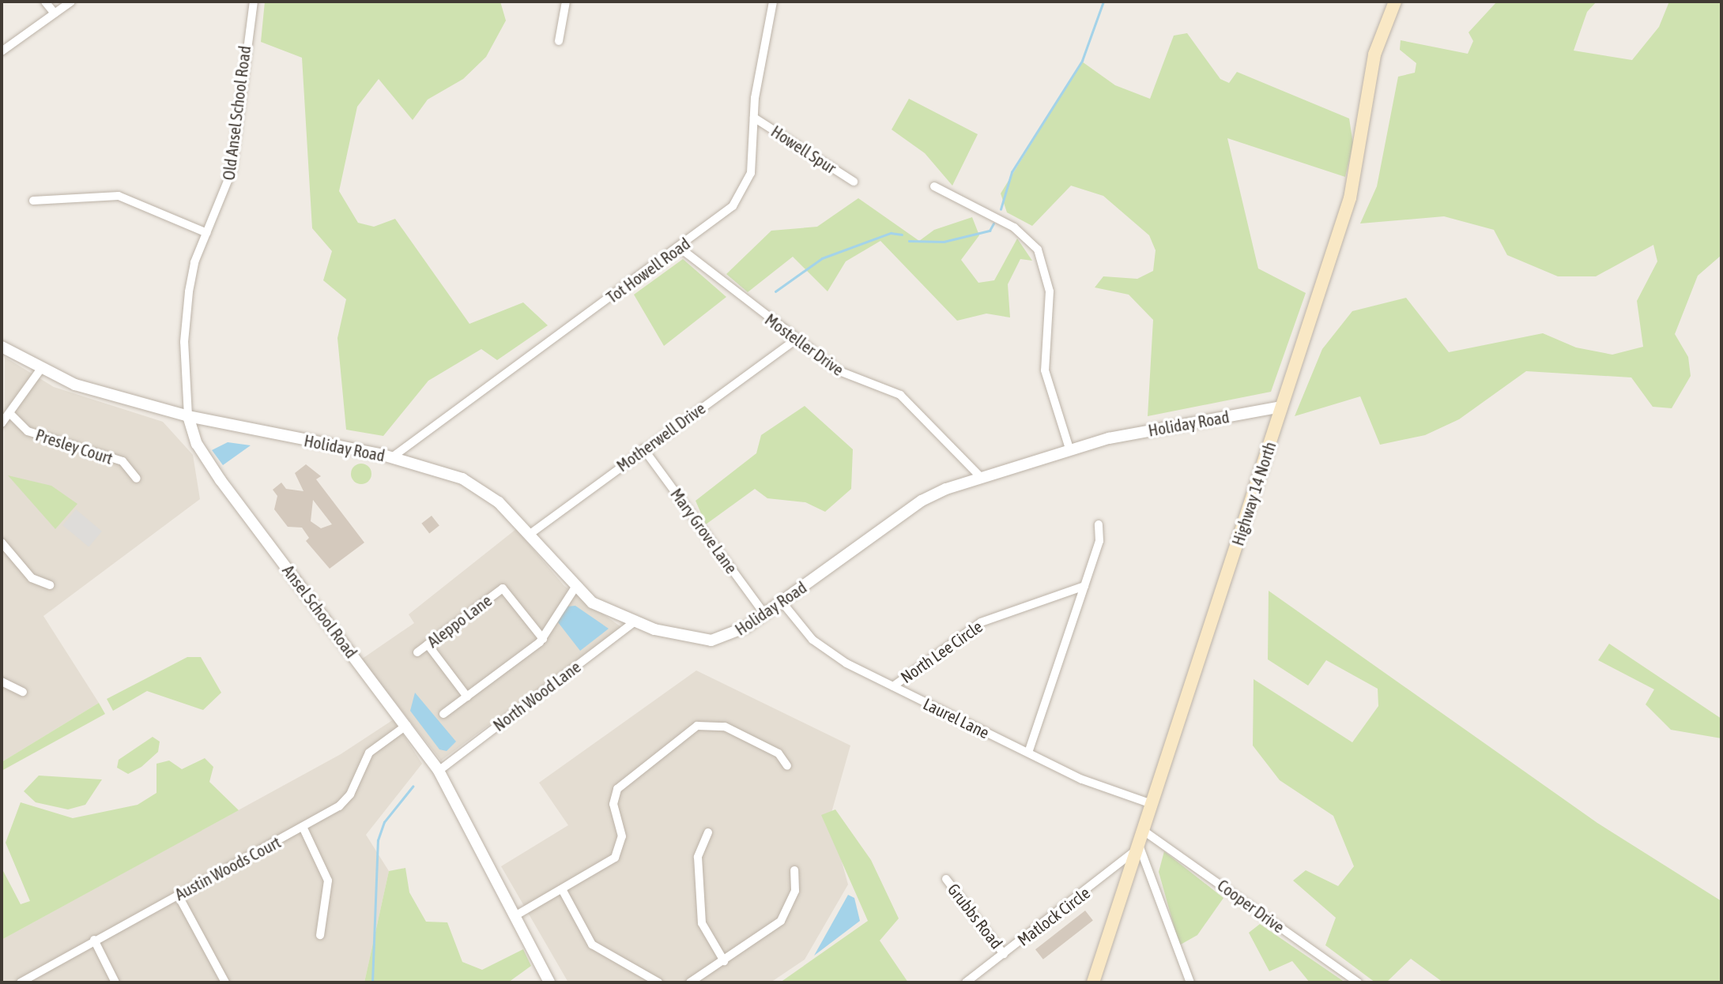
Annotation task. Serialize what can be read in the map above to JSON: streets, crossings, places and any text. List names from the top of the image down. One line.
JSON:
{"streets":{"main road":["Highway 14 North"],"street":["Old Ansel School Road","Howell Spur","Tot Howell Road","Mosteller Drive","Holiday Road","Motherwell Drive","Presley Court","Mary Grove Lane","Ansel School Road","Aleppo Lane","North Lee Circle","North Wood Lane","Laurel Lane","Austin Woods Court","Cooper Drive","Grubbs Road","Matlock Circle"]},"crossings":[["Old Ansel School Road","Holiday Road"],["Old Ansel School Road","Ansel School Road"],["Howell Spur","Tot Howell Road"],["Tot Howell Road","Mosteller Drive"],["Tot Howell Road","Holiday Road"],["Mosteller Drive","Holiday Road"],["Mosteller Drive","Motherwell Drive"],["Holiday Road","Motherwell Drive"],["Holiday Road","Highway 14 North"],["Holiday Road","Mary Grove Lane"],["Holiday Road","Ansel School Road"],["Holiday Road","North Wood Lane"],["Holiday Road","Laurel Lane"],["Motherwell Drive","Mary Grove Lane"],["Highway 14 North","Laurel Lane"],["Highway 14 North","Cooper Drive"],["Highway 14 North","Matlock Circle"],["Ansel School Road","North Wood Lane"],["Ansel School Road","Austin Woods Court"],["North Lee Circle","Laurel Lane"],["Grubbs Road","Matlock Circle"]]}
